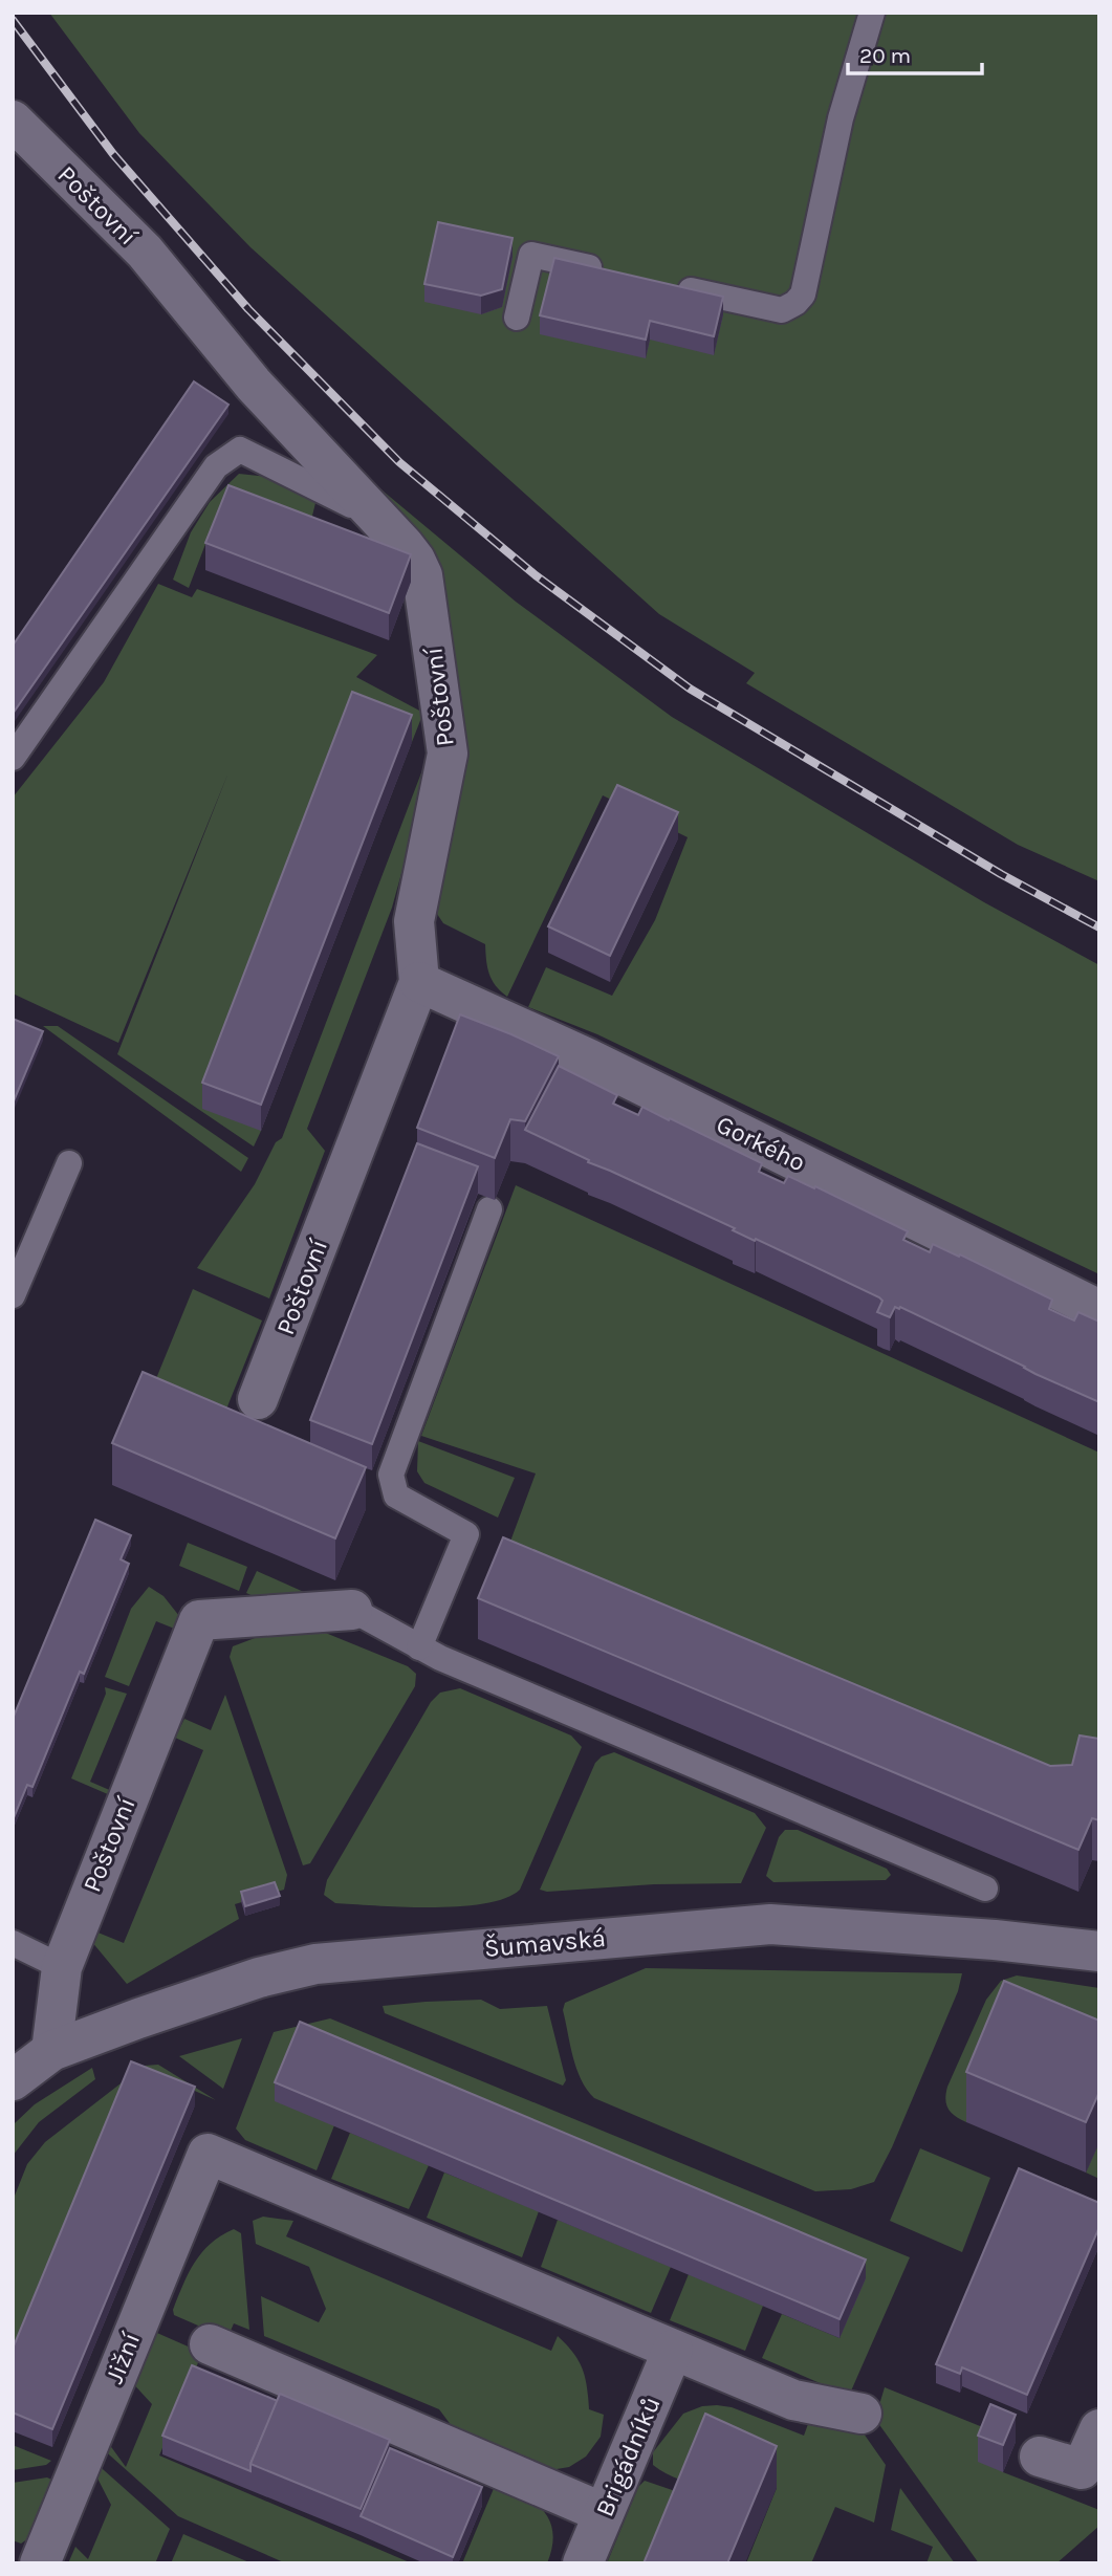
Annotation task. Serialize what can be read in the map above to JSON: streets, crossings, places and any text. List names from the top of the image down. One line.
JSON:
{"streets":{"street":["Poštovní","Gorkého","Šumavská","Jižní","Brigádníků"]},"crossings":[["Poštovní","Gorkého"],["Poštovní","Šumavská"],["Jižní","Brigádníků"]],"scale_bar":"20 m"}
